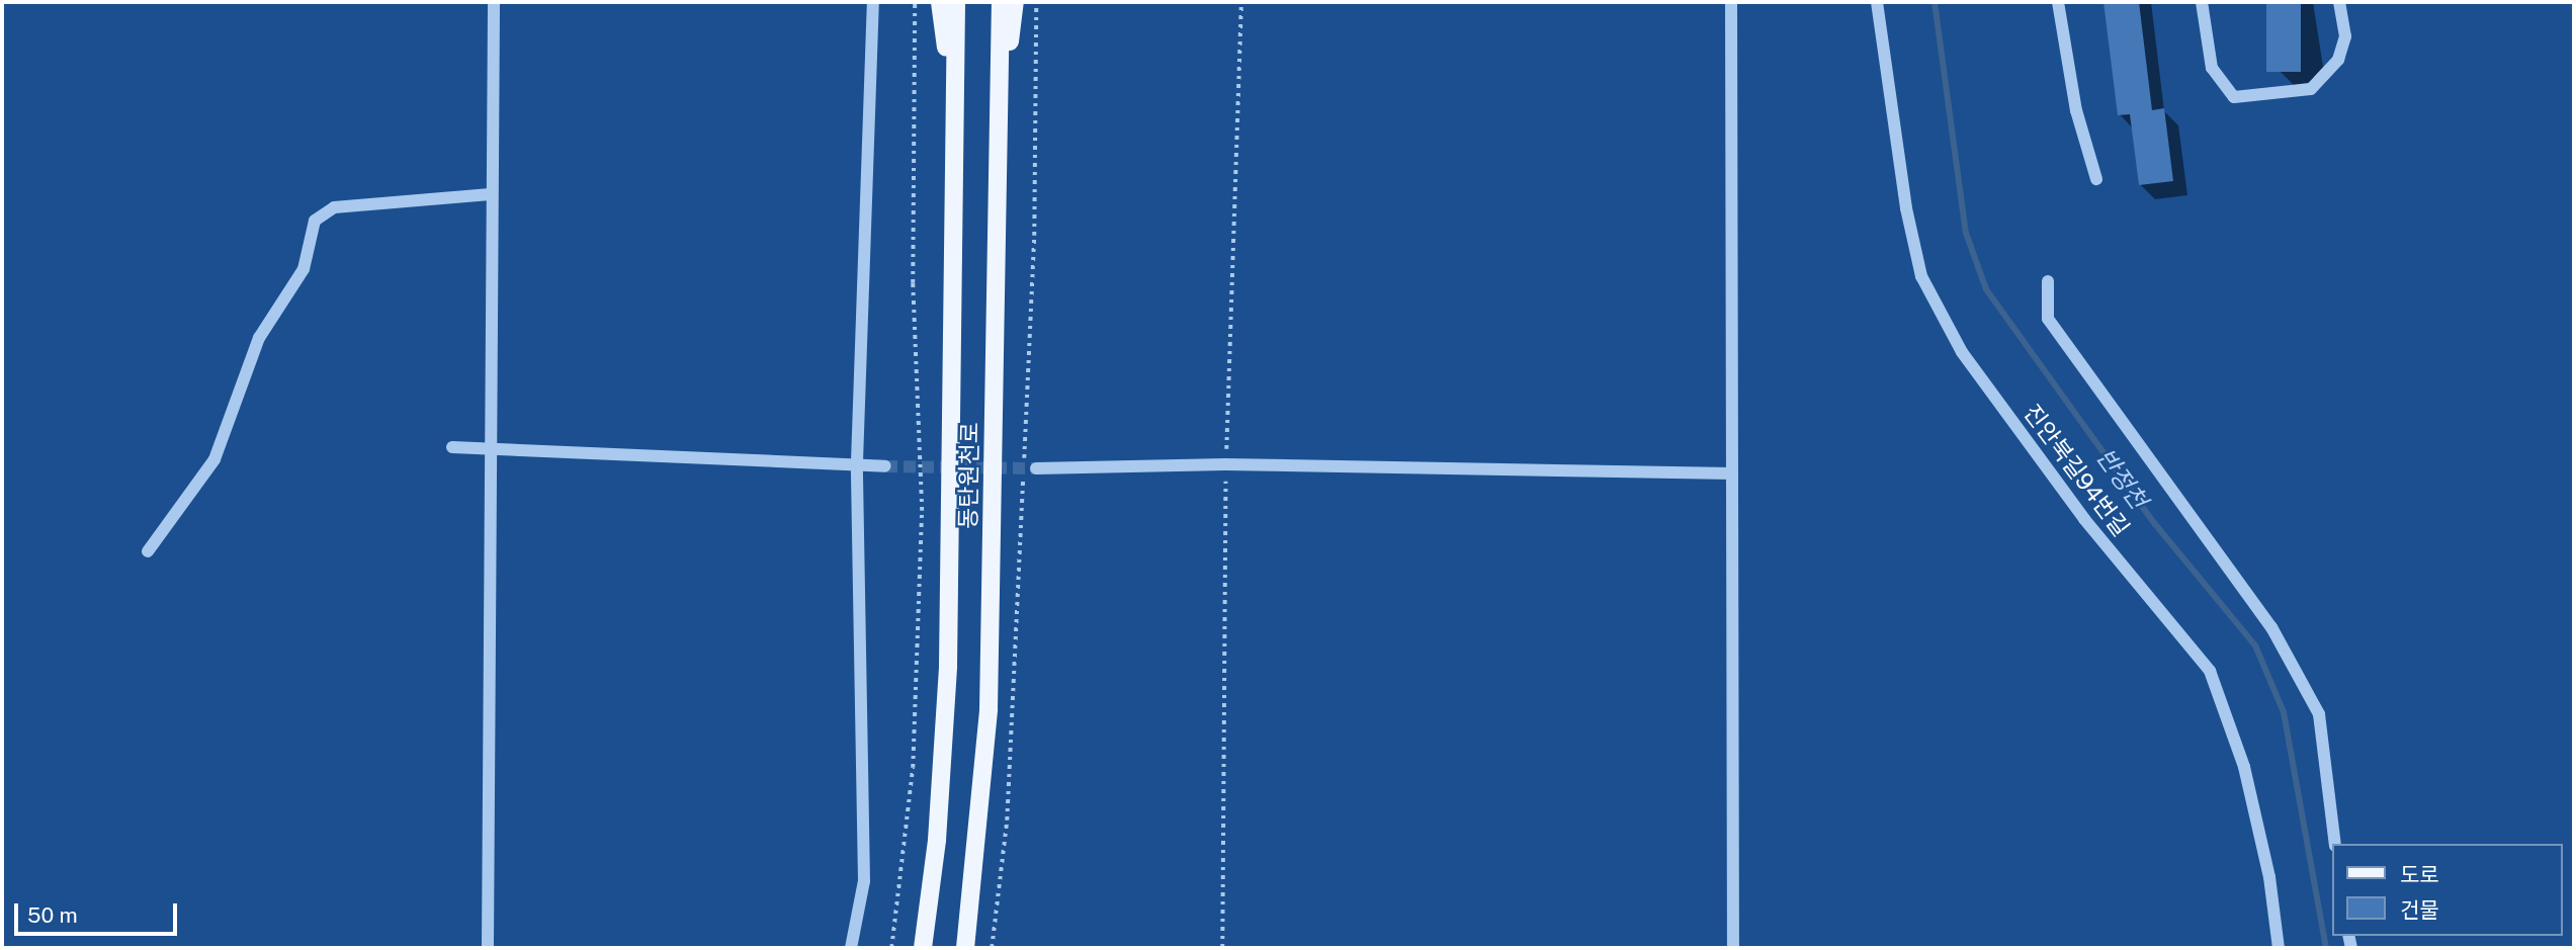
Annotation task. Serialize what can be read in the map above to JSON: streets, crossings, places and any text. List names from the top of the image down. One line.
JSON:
{"streets":{"main road":["동탄원천로"],"street":["진안북길94번길"]},"water":["반정천"],"legend":["도로","건물"],"scale_bar":"50 m"}
